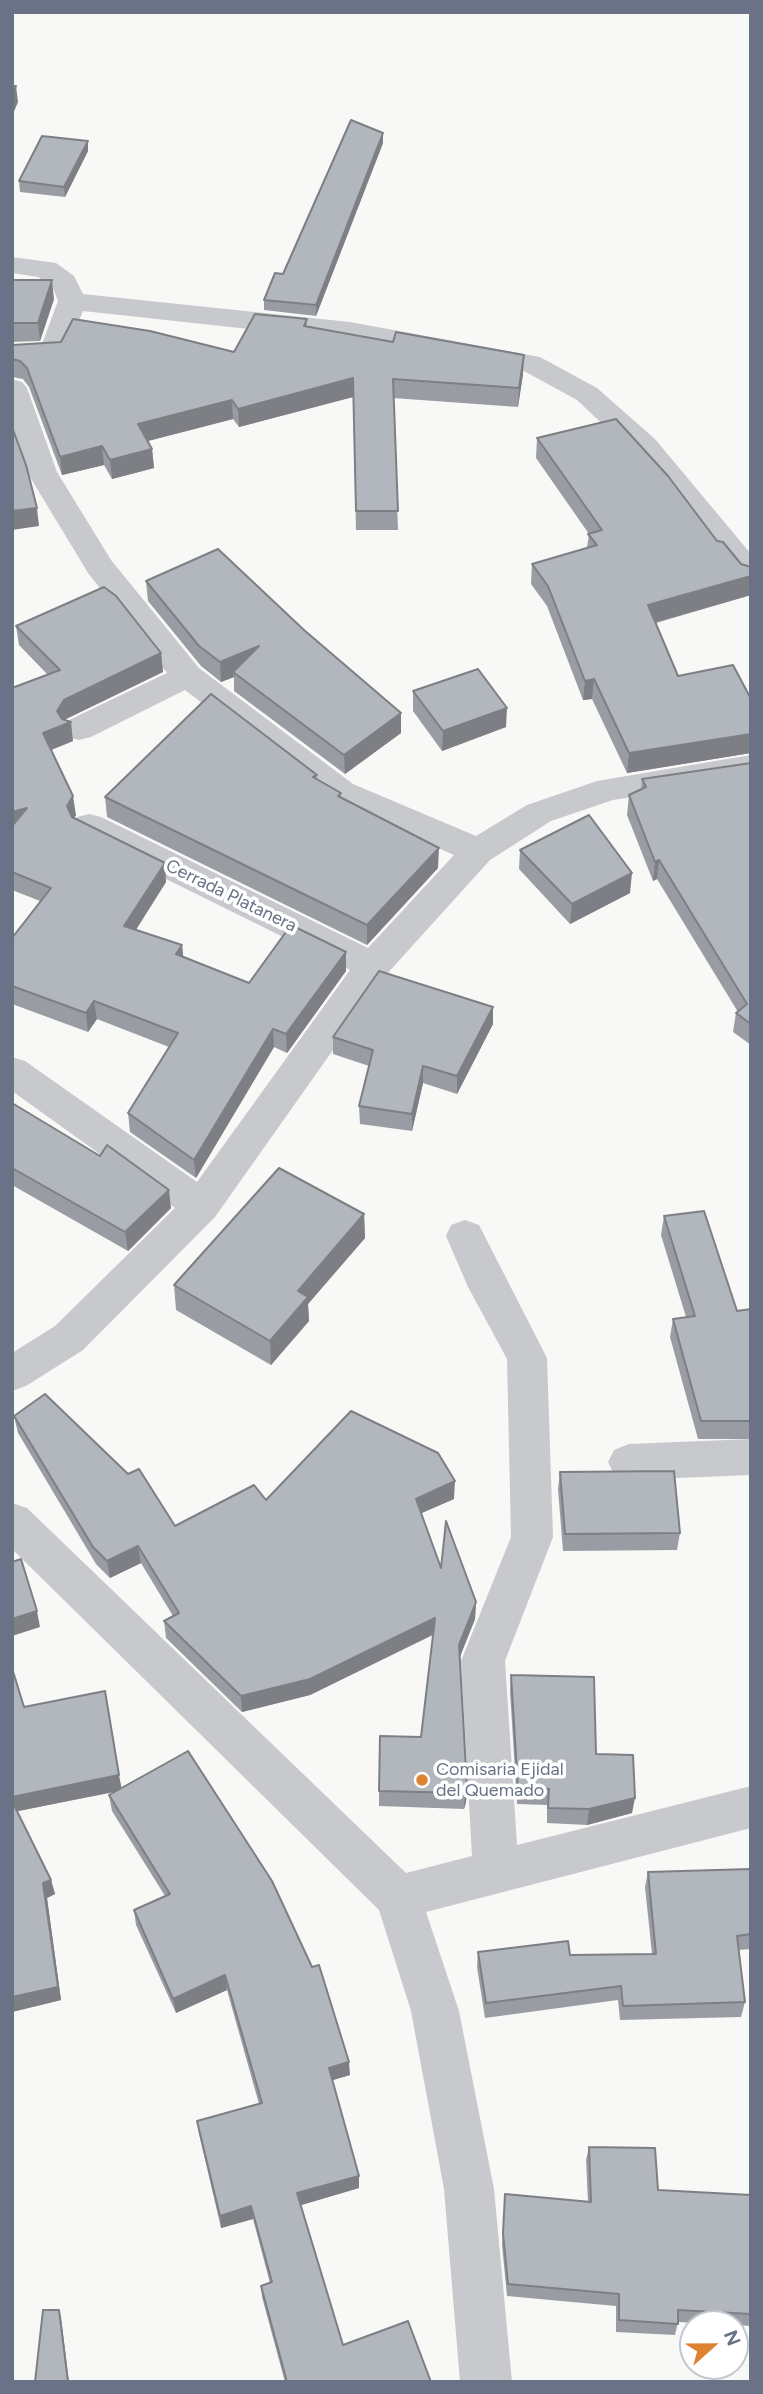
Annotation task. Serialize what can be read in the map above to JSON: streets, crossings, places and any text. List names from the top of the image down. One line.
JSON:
{"streets":{"street":["Cerrada Platanera"]},"places":["Comisaria Ejidal del Quemado"],"north":"right"}
